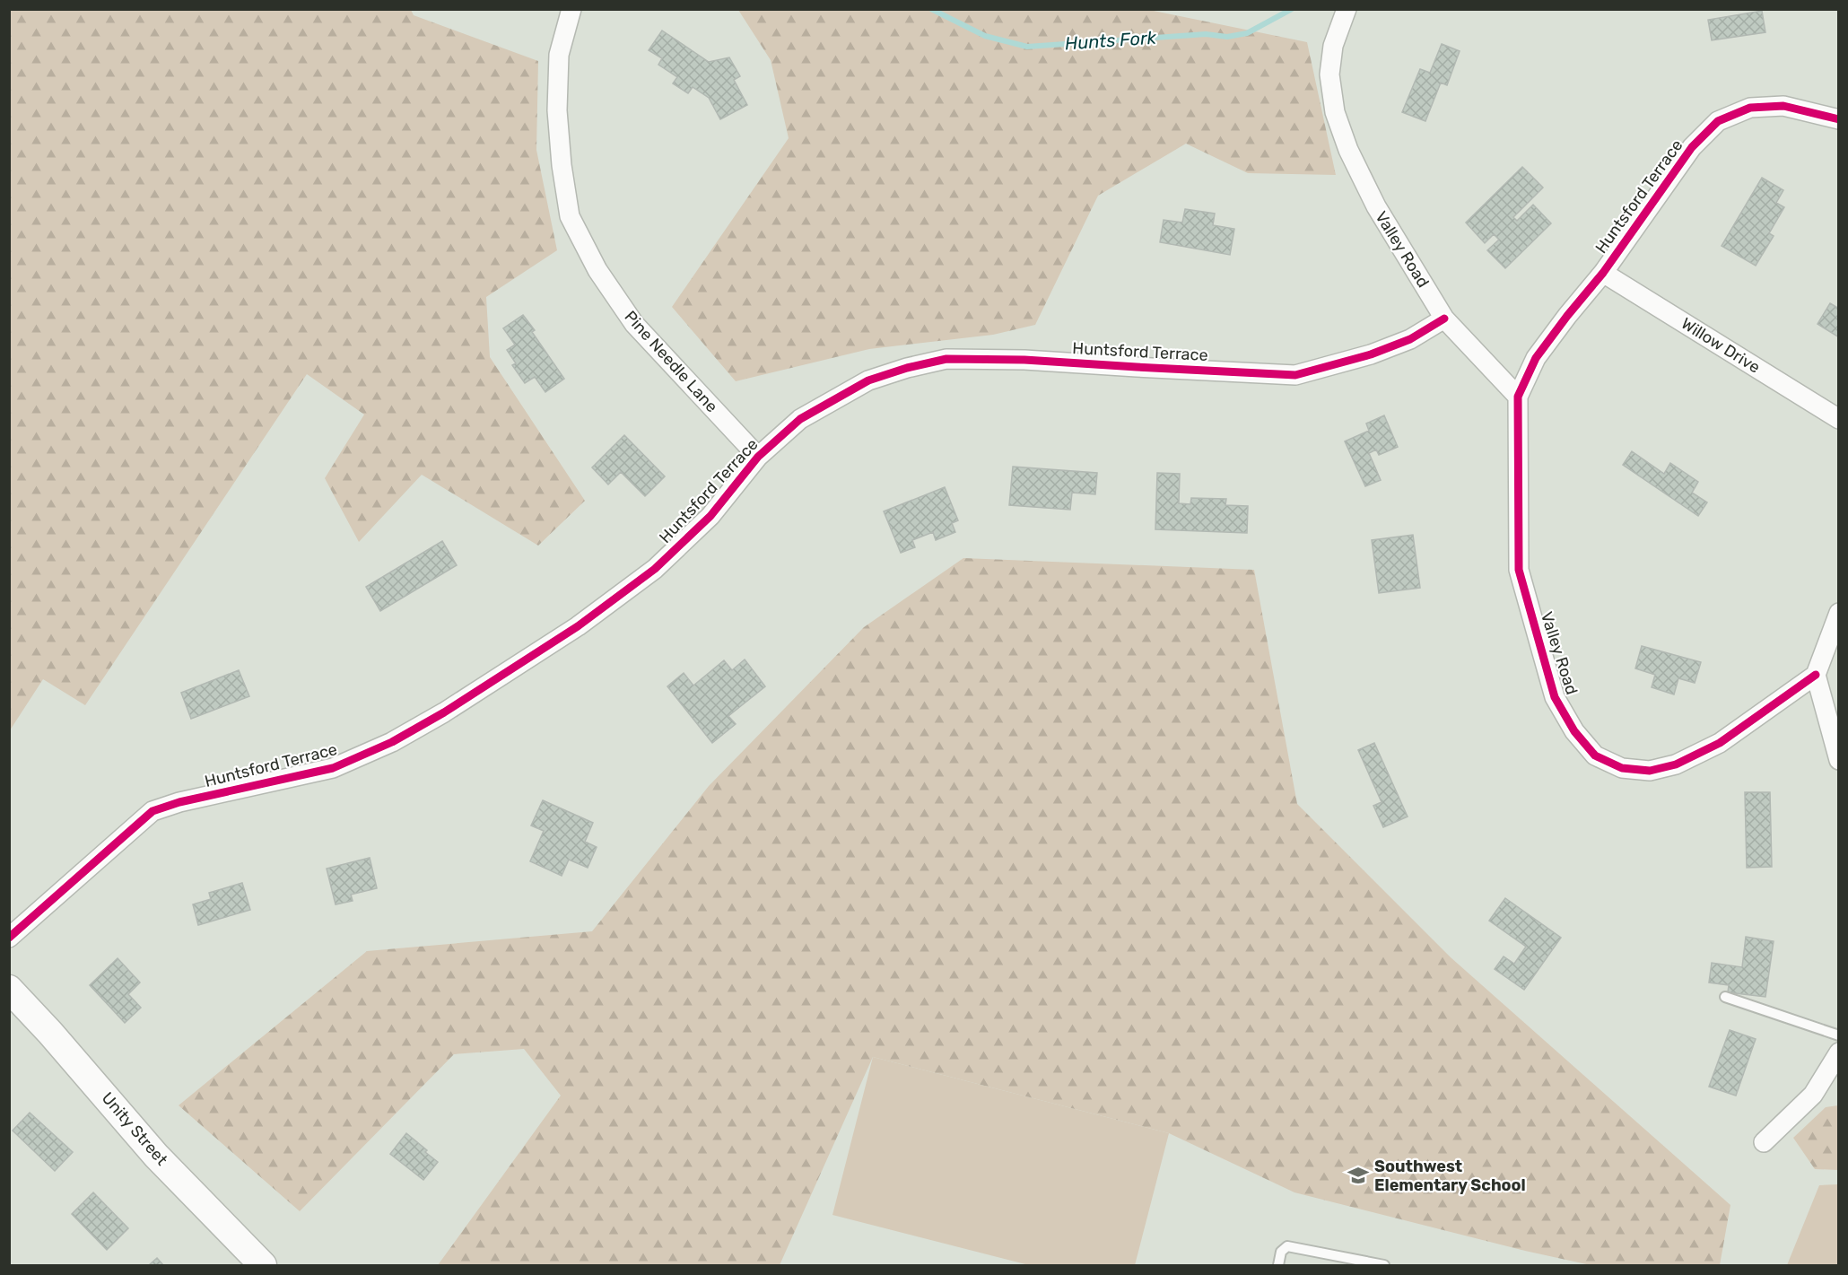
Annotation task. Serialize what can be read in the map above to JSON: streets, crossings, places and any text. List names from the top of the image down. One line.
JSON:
{"streets":{"street":["Huntsford Terrace","Valley Road","Willow Drive","Pine Needle Lane","Unity Street"]},"crossings":[["Huntsford Terrace","Valley Road"],["Huntsford Terrace","Willow Drive"],["Huntsford Terrace","Pine Needle Lane"]],"water":["Hunts Fork"],"places":{"school or university":["Southwest Elementary School"]}}
